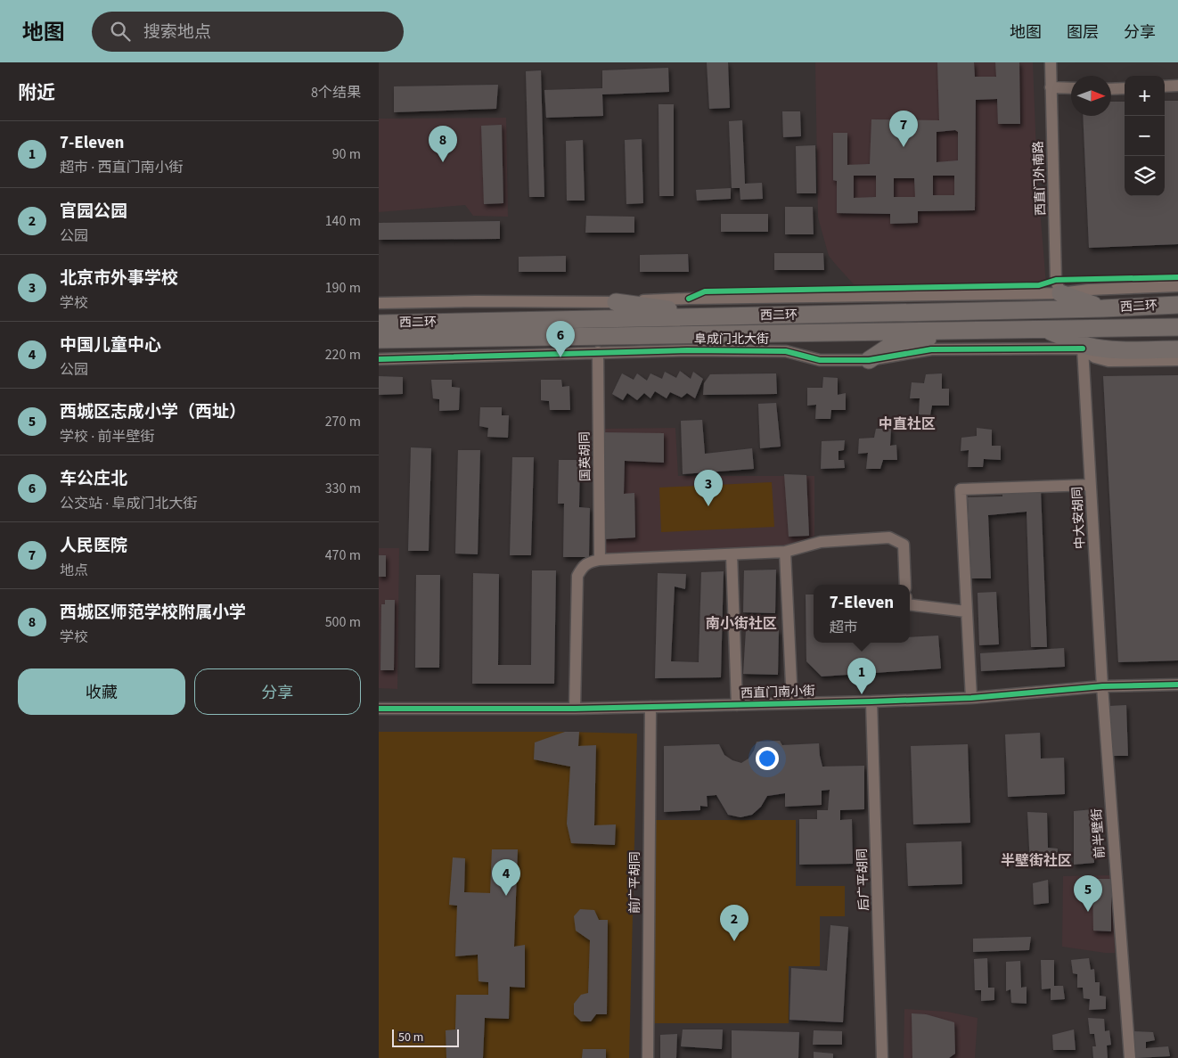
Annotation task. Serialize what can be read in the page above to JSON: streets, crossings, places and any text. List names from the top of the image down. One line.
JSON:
{"streets":{"highway":["西二环"],"street":["西直门外南路","阜成门北大街","国英胡同","中大安胡同","西直门南小街","前半壁街","后广平胡同","前广平胡同"]},"crossings":[["阜成门北大街","国英胡同"],["阜成门北大街","中大安胡同"],["中大安胡同","西直门南小街"],["中大安胡同","前半壁街"],["西直门南小街","前半壁街"],["西直门南小街","后广平胡同"],["西直门南小街","前广平胡同"]],"districts":["中直社区","南小街社区","半壁街社区"],"scale_bar":"50 m","north":"right","page":{"header":"地图","search":"搜索地点","nav":["地图","图层","分享"],"heading":["附近","8个结果"],"map_buttons":["+","−"],"pins":["7","8","6","3","1","4","5","2"],"list":[{"mark":"1","name":"7-Eleven","note":"超市 · 西直门南小街","value":"90 m"},{"mark":"2","name":"官园公园","note":"公园","value":"140 m"},{"mark":"3","name":"北京市外事学校","note":"学校","value":"190 m"},{"mark":"4","name":"中国儿童中心","note":"公园","value":"220 m"},{"mark":"5","name":"西城区志成小学（西址）","note":"学校 · 前半壁街","value":"270 m"},{"mark":"6","name":"车公庄北","note":"公交站 · 阜成门北大街","value":"330 m"},{"mark":"7","name":"人民医院","note":"地点","value":"470 m"},{"mark":"8","name":"西城区师范学校附属小学","note":"学校","value":"500 m"}],"popup":["7-Eleven","超市"],"buttons":["收藏","分享"],"scale":"50 m"}}
